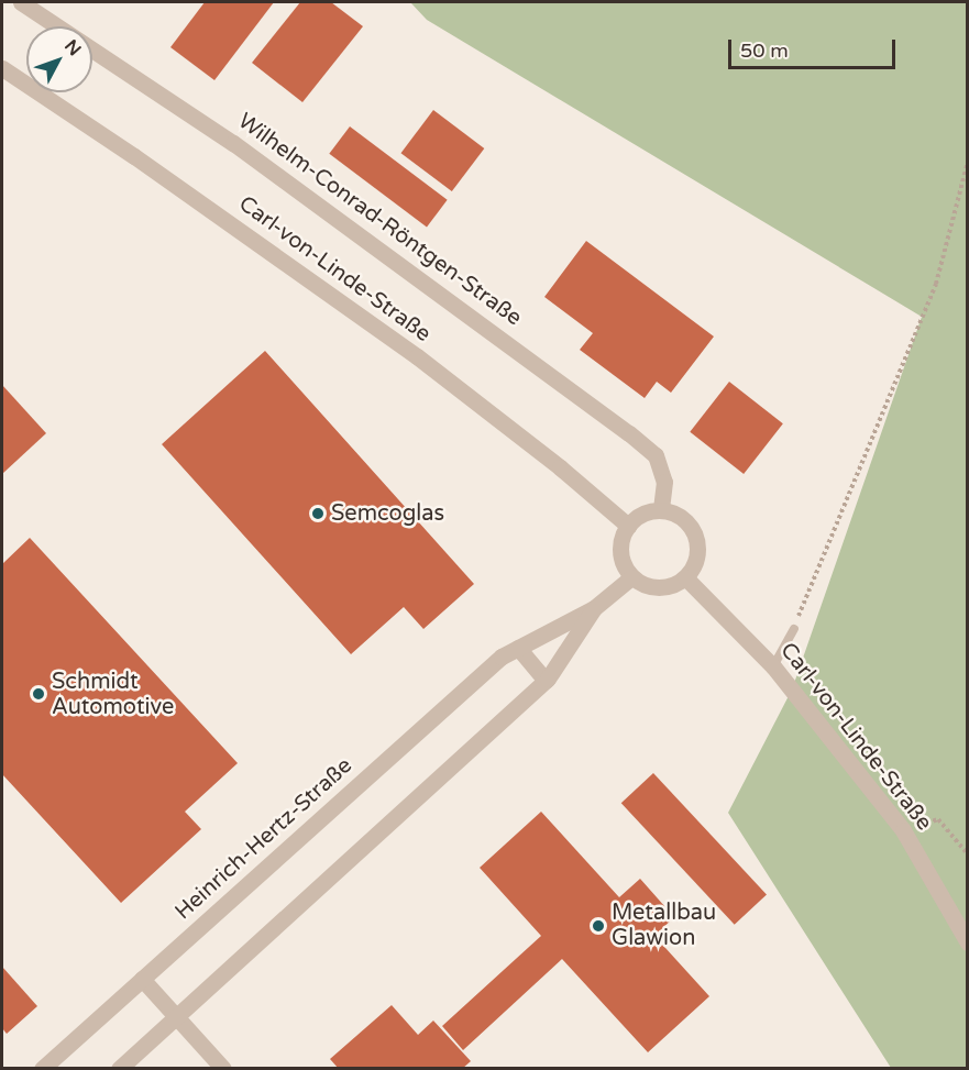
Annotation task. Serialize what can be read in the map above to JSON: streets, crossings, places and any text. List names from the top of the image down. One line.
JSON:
{"streets":{"street":["Wilhelm-Conrad-Röntgen-Straße","Carl-von-Linde-Straße","Heinrich-Hertz-Straße"]},"crossings":[["Wilhelm-Conrad-Röntgen-Straße","Carl-von-Linde-Straße"],["Wilhelm-Conrad-Röntgen-Straße","Heinrich-Hertz-Straße"],["Carl-von-Linde-Straße","Heinrich-Hertz-Straße"]],"places":["Semcoglas","Schmidt Automotive","Metallbau Glawion"],"scale_bar":"50 m","north":"top right"}
